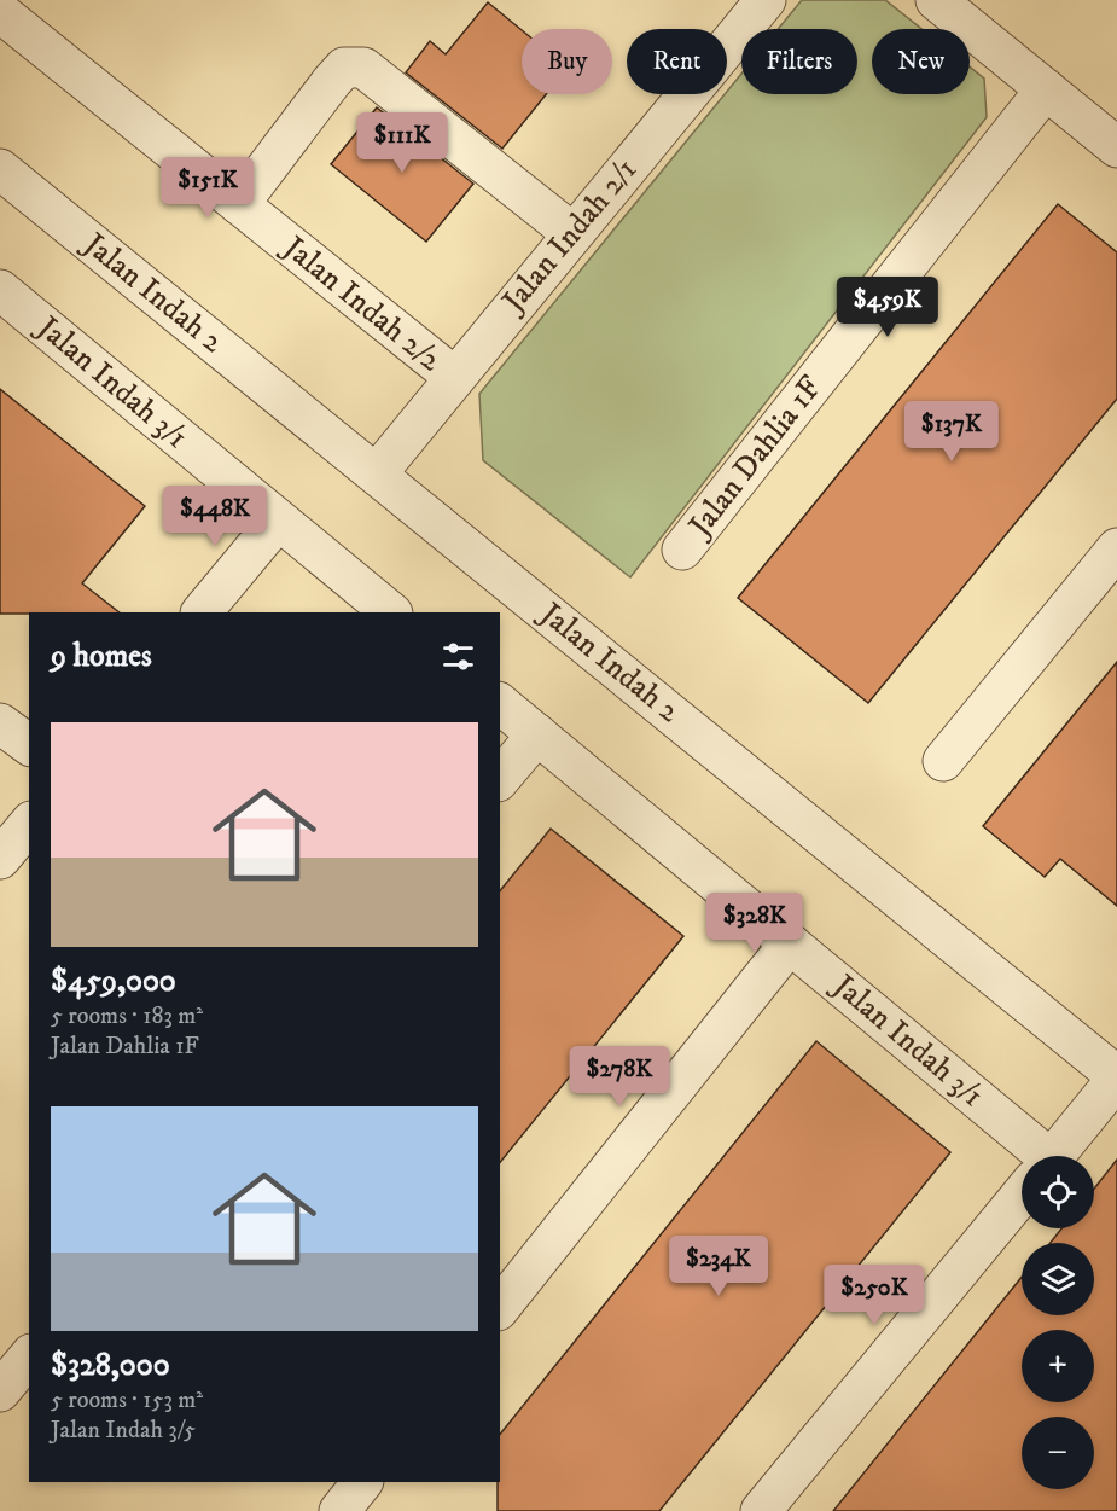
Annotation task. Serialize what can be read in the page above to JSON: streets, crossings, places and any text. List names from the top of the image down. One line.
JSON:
{"streets":{"street":["Jalan Indah 2/1","Jalan Indah 2","Jalan Indah 2/2","Jalan Indah 3/1","Jalan Dahlia 1F"]},"crossings":[["Jalan Indah 2/1","Jalan Indah 2"],["Jalan Indah 2/1","Jalan Indah 2/2"]],"page":{"chip":["Buy","Rent","Filters","New"],"price":["$111K","$151K","$459K","$137K","$448K","$328K","$278K","$234K","$250K"],"heading":"9 homes","list":[{"name":"$459,000","note":"5 rooms · 183 m² · Jalan Dahlia 1F"},{"name":"$328,000","note":"5 rooms · 153 m² · Jalan Indah 3/5"}],"map_buttons":["+","−"]}}
